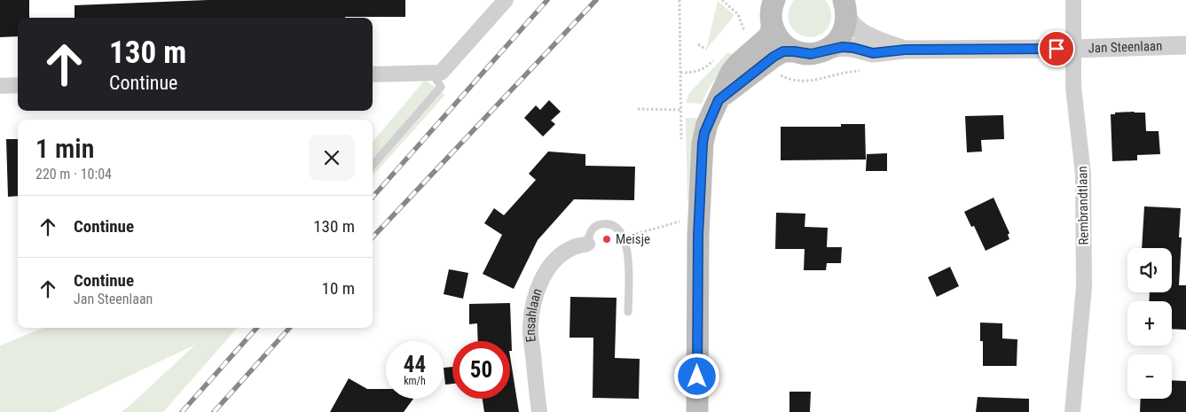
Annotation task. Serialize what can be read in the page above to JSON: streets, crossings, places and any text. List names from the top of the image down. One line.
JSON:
{"streets":{"street":["Jan Steenlaan","Rembrandtlaan","Ensahlaan"]},"crossings":[["Jan Steenlaan","Rembrandtlaan"]],"places":["Meisje"],"page":{"turn":["130 m","Continue"],"heading":["1 min","220 m · 10:04"],"list":[{"name":"Continue","value":"130 m"},{"name":"Continue","note":"Jan Steenlaan","value":"10 m"}],"map_buttons":["+","−"],"speed":"44 km/h","limit":"50"}}
